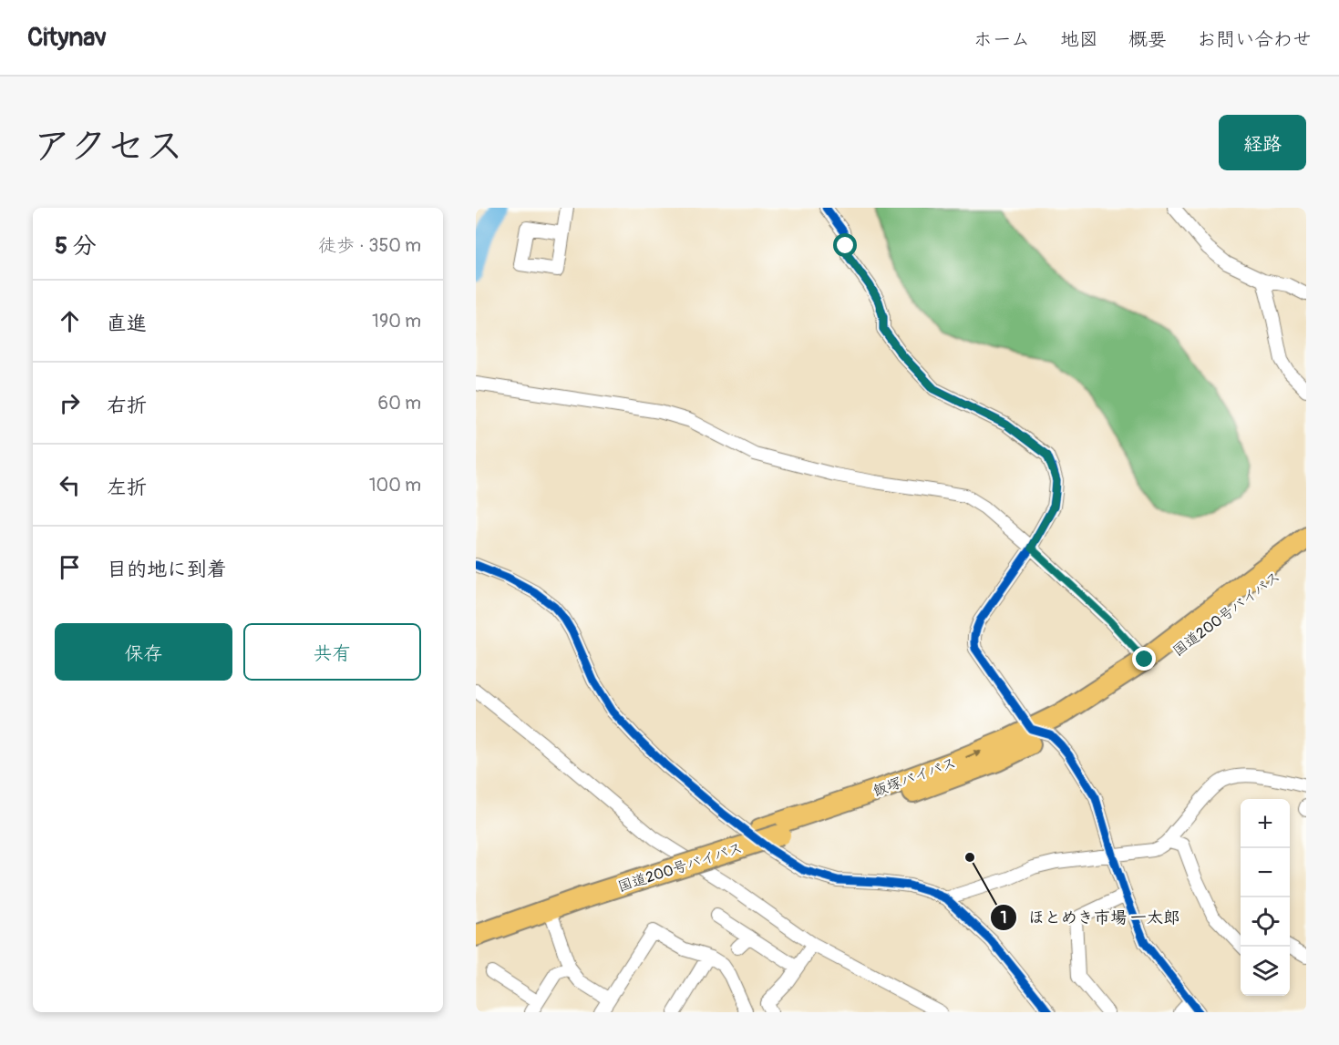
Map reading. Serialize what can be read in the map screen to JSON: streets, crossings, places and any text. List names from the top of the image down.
{
  "streets": {
    "highway": ["国道200号バイパス", "飯塚バイパス"]
  },
  "crossings": [
    ["国道200号バイパス", "飯塚バイパス"]
  ],
  "one_way": ["飯塚バイパス"],
  "places": ["ほとめき市場 一太郎"],
  "page": {
    "header": "Citynav",
    "nav": [
      "ホーム",
      "地図",
      "概要",
      "お問い合わせ"
    ],
    "title": "アクセス",
    "buttons": [
      "経路",
      ["保存", "共有"]
    ],
    "heading": ["5 分", "徒歩 · 350 m"],
    "list": [
      ["直進", "190 m"],
      ["右折", "60 m"],
      ["左折", "100 m"],
      "目的地に到着"
    ],
    "map_buttons": ["+", "−"]
  }
}
